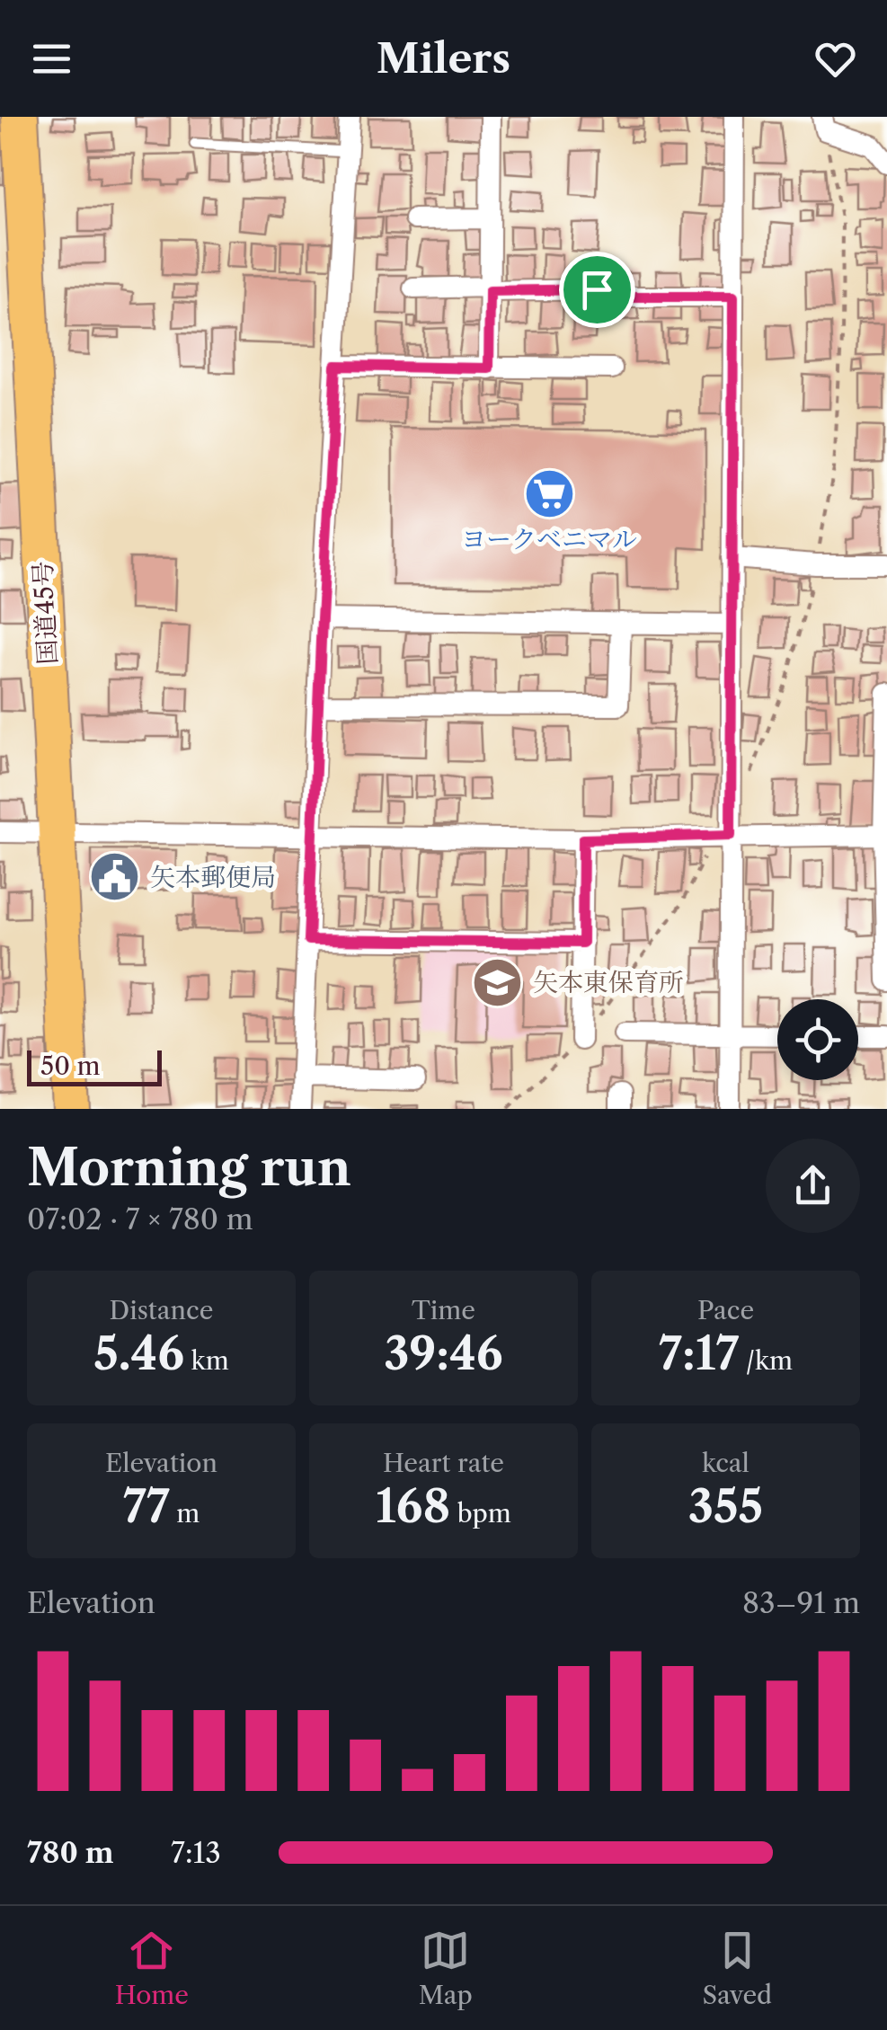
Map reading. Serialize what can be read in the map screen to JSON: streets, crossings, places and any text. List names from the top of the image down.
{
  "streets": {
    "highway": ["国道45号"]
  },
  "places": {
    "supermarket": ["ヨークベニマル"],
    "public building": ["矢本郵便局"],
    "school or university": ["矢本東保育所"]
  },
  "scale_bar": "50 m",
  "page": {
    "header": "Milers",
    "scale": "50 m",
    "heading": ["Morning run", "07:02 · 7 × 780 m"],
    "stats": [
      ["Distance", "5.46 km"],
      ["Time", "39:46"],
      ["Pace", "7:17 /km"],
      ["Elevation", "77 m"],
      ["Heart rate", "168 bpm"],
      ["kcal", "355"]
    ],
    "chart": ["Elevation", "83–91 m"],
    "list": [
      {
        "name": "780 m",
        "note": "7:13"
      }
    ],
    "tabs": ["Home", "Map", "Saved"]
  }
}
